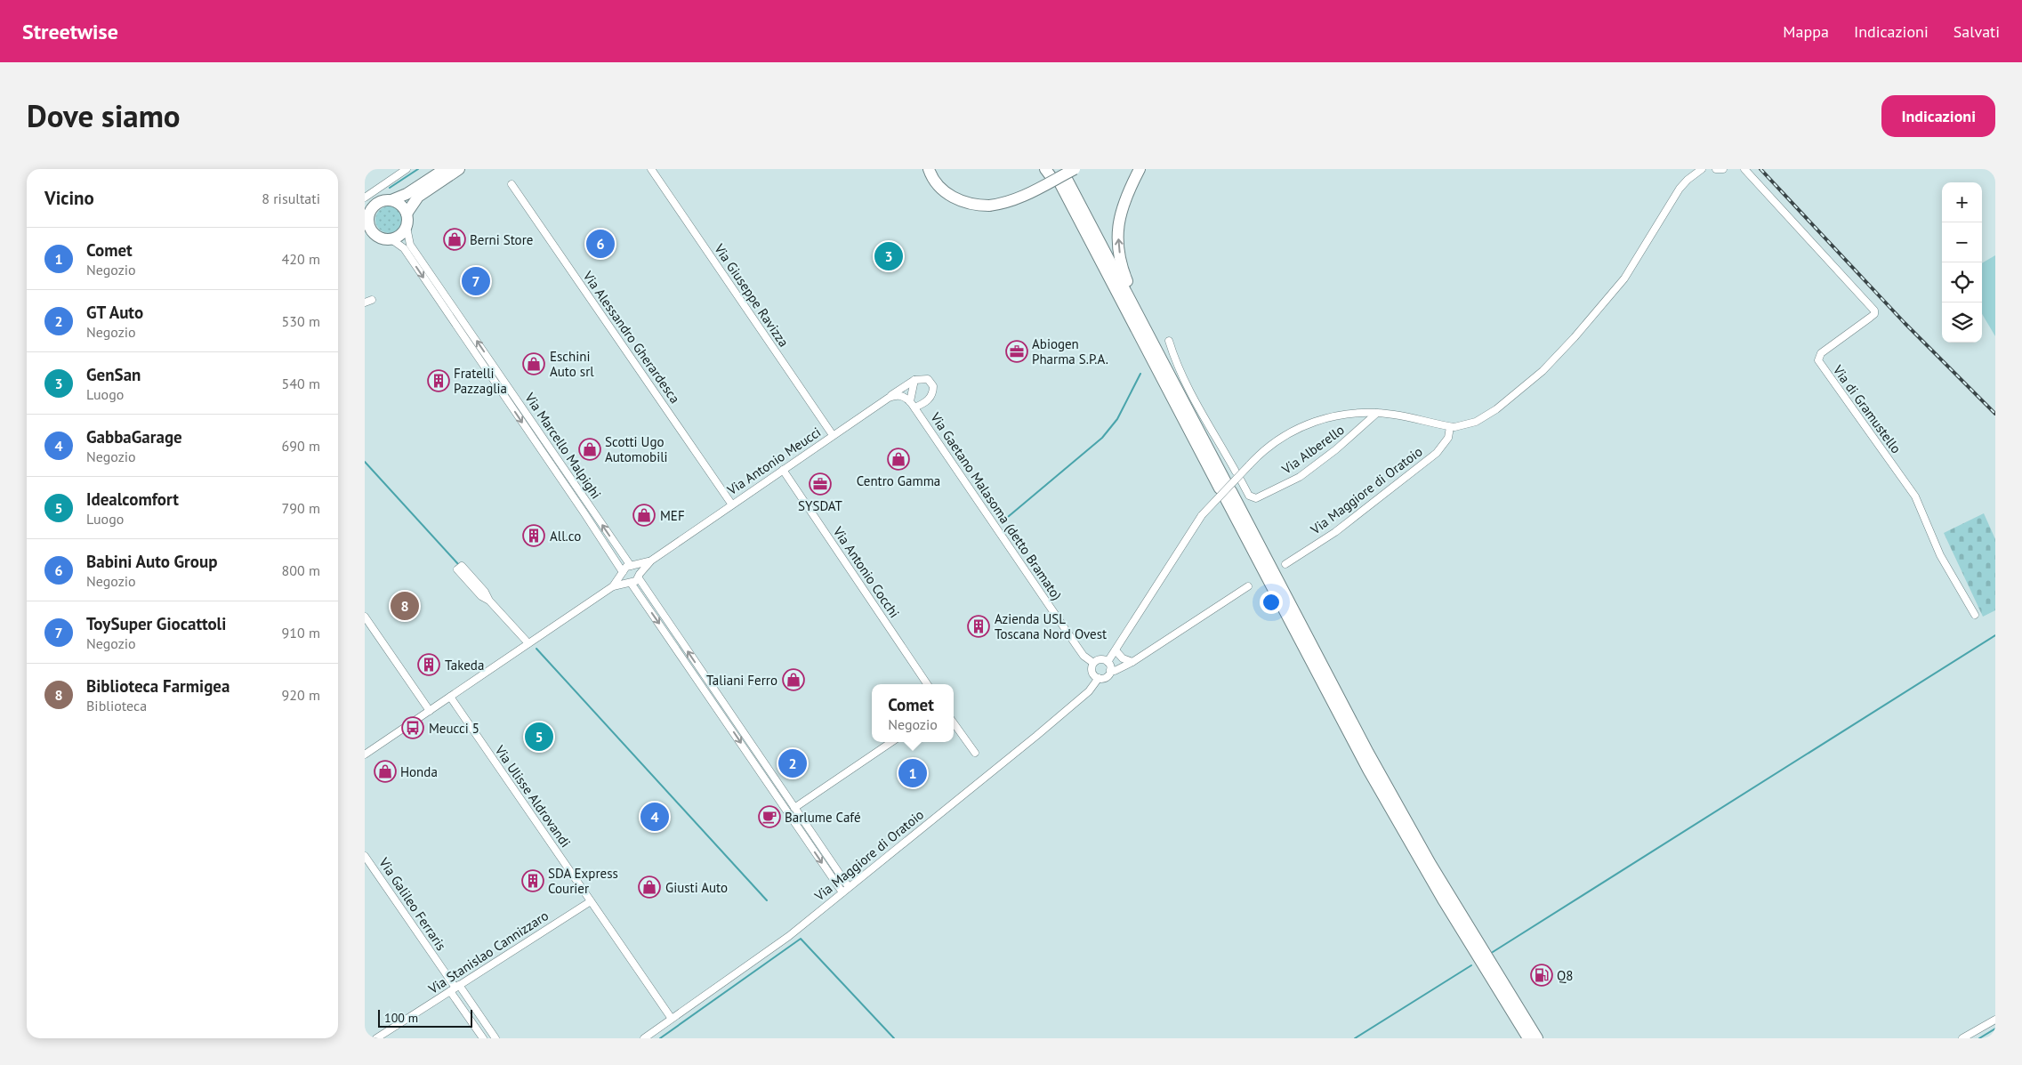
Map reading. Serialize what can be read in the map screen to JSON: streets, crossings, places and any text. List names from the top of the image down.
{
  "streets": {
    "street": [
      "Via Giuseppe Ravizza",
      "Via Alessandro Gherardesca",
      "Via di Gramustello",
      "Via Marcello Malpighi",
      "Via Alberello",
      "Via Antonio Meucci",
      "Via Maggiore di Oratoio",
      "Via Gaetano Malasoma (detto Bramato)",
      "Via Antonio Cocchi",
      "Via Ulisse Aldrovandi",
      "Via Galileo Ferraris",
      "Via Stanislao Cannizzaro"
    ]
  },
  "crossings": [
    ["Via Giuseppe Ravizza", "Via Antonio Meucci"],
    ["Via Alessandro Gherardesca", "Via Antonio Meucci"],
    ["Via Marcello Malpighi", "Via Antonio Meucci"],
    ["Via Antonio Meucci", "Via Antonio Cocchi"],
    ["Via Antonio Meucci", "Via Ulisse Aldrovandi"],
    ["Via Maggiore di Oratoio", "Via Gaetano Malasoma (detto Bramato)"],
    ["Via Maggiore di Oratoio", "Via Ulisse Aldrovandi"],
    ["Via Ulisse Aldrovandi", "Via Stanislao Cannizzaro"],
    ["Via Galileo Ferraris", "Via Stanislao Cannizzaro"]
  ],
  "places": {
    "shop": [
      "Berni Store",
      "Eschini Auto srl",
      "Scotti Ugo Automobili",
      "Centro Gamma",
      "MEF",
      "Taliani Ferro",
      "Honda",
      "Giusti Auto"
    ],
    "office": ["Abiogen Pharma S.P.A.", "SYSDAT"],
    "building": [
      "Fratelli Pazzaglia",
      "All.co",
      "Azienda USL Toscana Nord Ovest",
      "Takeda",
      "SDA Express Courier"
    ],
    "bus stop": ["Meucci 5"],
    "cafe": ["Barlume Café"],
    "fuel station": ["Q8"]
  },
  "scale_bar": "100 m",
  "page": {
    "header": "Streetwise",
    "nav": ["Mappa", "Indicazioni", "Salvati"],
    "title": "Dove siamo",
    "buttons": "Indicazioni",
    "heading": ["Vicino", "8 risultati"],
    "map_buttons": ["+", "−"],
    "list": [
      {
        "mark": "1",
        "name": "Comet",
        "note": "Negozio",
        "value": "420 m"
      },
      {
        "mark": "2",
        "name": "GT Auto",
        "note": "Negozio",
        "value": "530 m"
      },
      {
        "mark": "3",
        "name": "GenSan",
        "note": "Luogo",
        "value": "540 m"
      },
      {
        "mark": "4",
        "name": "GabbaGarage",
        "note": "Negozio",
        "value": "690 m"
      },
      {
        "mark": "5",
        "name": "Idealcomfort",
        "note": "Luogo",
        "value": "790 m"
      },
      {
        "mark": "6",
        "name": "Babini Auto Group",
        "note": "Negozio",
        "value": "800 m"
      },
      {
        "mark": "7",
        "name": "ToySuper Giocattoli",
        "note": "Negozio",
        "value": "910 m"
      },
      {
        "mark": "8",
        "name": "Biblioteca Farmigea",
        "note": "Biblioteca",
        "value": "920 m"
      }
    ],
    "pins": [
      "6",
      "3",
      "7",
      "8",
      "5",
      "2",
      "1",
      "4"
    ],
    "popup": ["Comet", "Negozio"],
    "scale": "100 m"
  }
}
